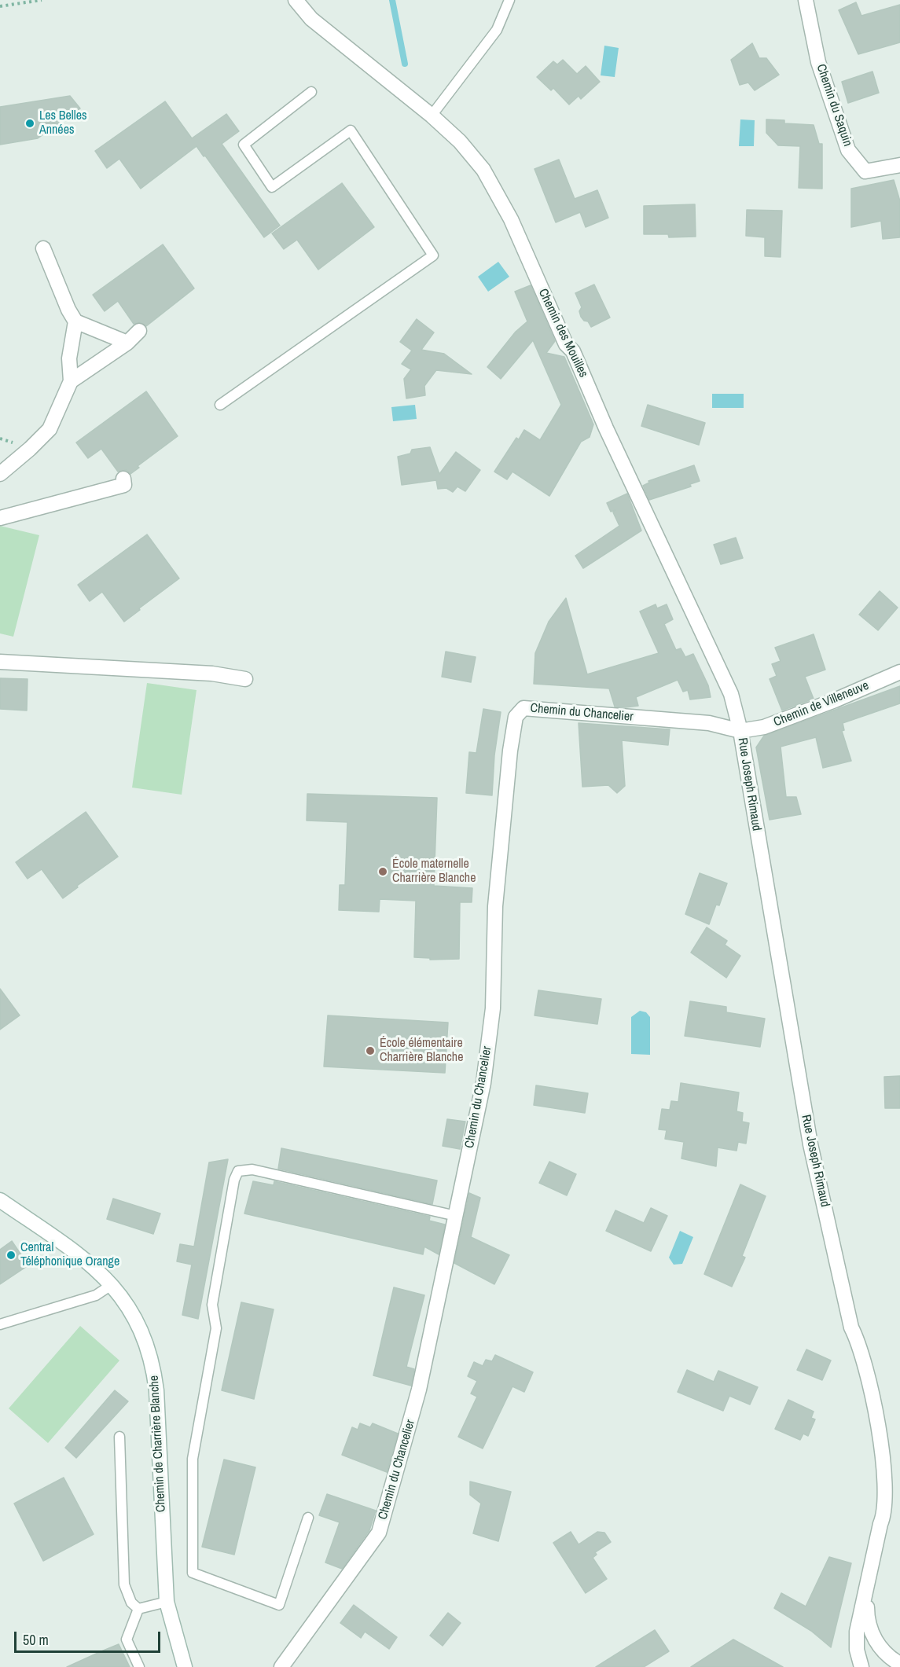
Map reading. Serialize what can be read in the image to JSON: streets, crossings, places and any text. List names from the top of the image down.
{
  "streets": {
    "street": [
      "Chemin du Saquin",
      "Chemin des Mouilles",
      "Chemin de Villeneuve",
      "Chemin du Chancelier",
      "Rue Joseph Rimaud",
      "Chemin de Charrière Blanche"
    ]
  },
  "crossings": [
    ["Chemin des Mouilles", "Chemin de Villeneuve"],
    ["Chemin des Mouilles", "Chemin du Chancelier"],
    ["Chemin des Mouilles", "Rue Joseph Rimaud"],
    ["Chemin de Villeneuve", "Chemin du Chancelier"],
    ["Chemin de Villeneuve", "Rue Joseph Rimaud"],
    ["Chemin du Chancelier", "Rue Joseph Rimaud"]
  ],
  "places": [
    "Les Belles Années",
    "École maternelle Charrière Blanche",
    "École élémentaire Charrière Blanche",
    "Central Téléphonique Orange"
  ],
  "scale_bar": "50 m"
}
